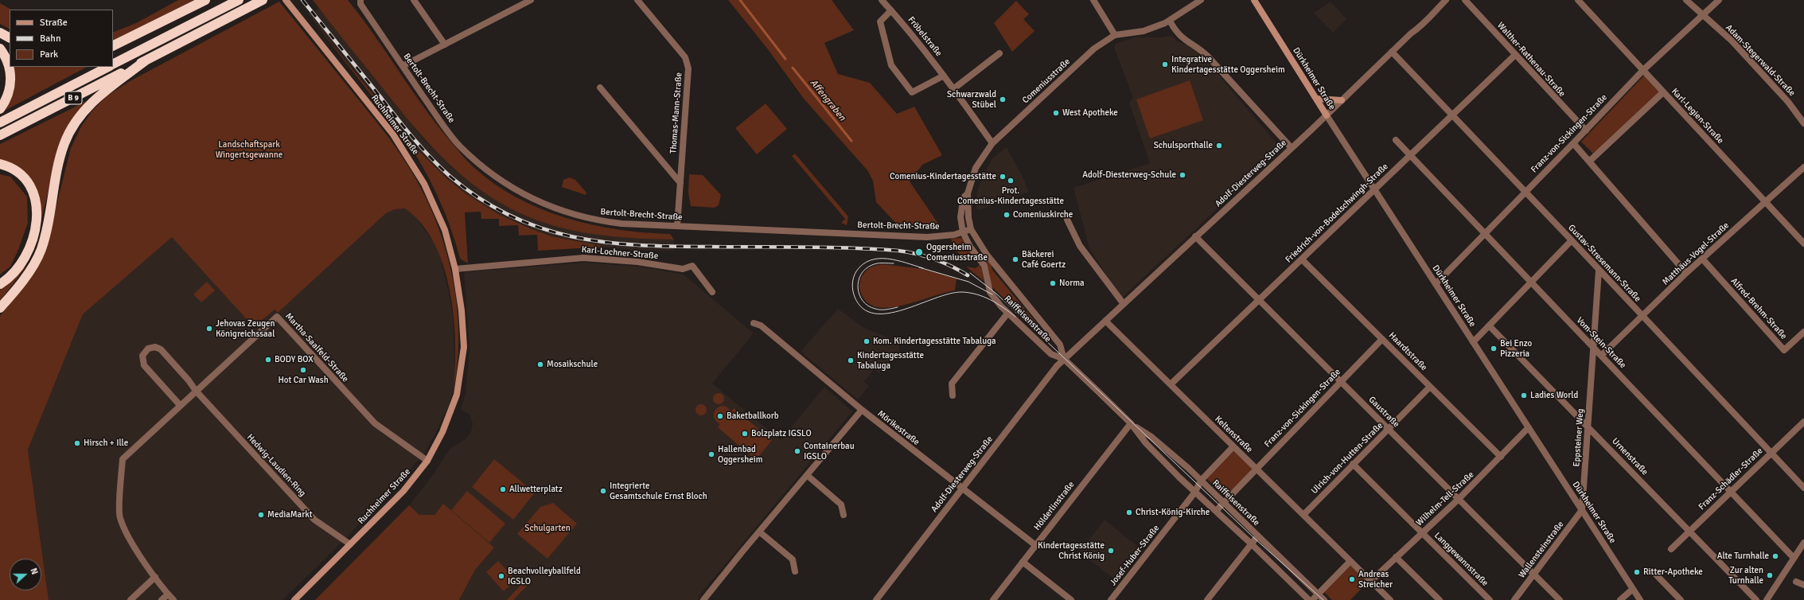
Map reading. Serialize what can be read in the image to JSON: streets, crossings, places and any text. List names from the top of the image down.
{
  "streets": {
    "highway": ["B 9"],
    "street": [
      "Fröbelstraße",
      "Walther-Rathenau-Straße",
      "Adam-Stegerwald-Straße",
      "Dürkheimer Straße",
      "Comeniusstraße",
      "Bertolt-Brecht-Straße",
      "Thomas-Mann-Straße",
      "Karl-Legien-Straße",
      "Ruchheimer Straße",
      "Franz-von-Sickingen-Straße",
      "Adolf-Diesterweg-Straße",
      "Friedrich-von-Bodelschwingh-Straße",
      "Karl-Lochner-Straße",
      "Matthäus-Vogel-Straße",
      "Gustav-Stresemann-Straße",
      "Alfred-Brehm-Straße",
      "Raiffeisenstraße",
      "Vom-Stein-Straße",
      "Martha-Saalfeld-Straße",
      "Haardtstraße",
      "Gaustraße",
      "Mörikestraße",
      "Keltenstraße",
      "Eppsteiner Weg",
      "Urnenstraße",
      "Ulrich-von-Hutten-Straße",
      "Hedwig-Laudien-Ring",
      "Franz-Schädler-Straße",
      "Wilhelm-Tell-Straße",
      "Hölderlinstraße",
      "Wallensteinstraße",
      "Josef-Huber-Straße",
      "Langgewannstraße"
    ]
  },
  "crossings": [
    ["Fröbelstraße", "Comeniusstraße"],
    ["Walther-Rathenau-Straße", "Franz-von-Sickingen-Straße"],
    ["Walther-Rathenau-Straße", "Friedrich-von-Bodelschwingh-Straße"],
    ["Adam-Stegerwald-Straße", "Franz-von-Sickingen-Straße"],
    ["Dürkheimer Straße", "Franz-von-Sickingen-Straße"],
    ["Dürkheimer Straße", "Adolf-Diesterweg-Straße"],
    ["Dürkheimer Straße", "Friedrich-von-Bodelschwingh-Straße"],
    ["Dürkheimer Straße", "Eppsteiner Weg"],
    ["Dürkheimer Straße", "Wilhelm-Tell-Straße"],
    ["Dürkheimer Straße", "Wallensteinstraße"],
    ["Comeniusstraße", "Bertolt-Brecht-Straße"],
    ["Comeniusstraße", "Adolf-Diesterweg-Straße"],
    ["Comeniusstraße", "Raiffeisenstraße"],
    ["Bertolt-Brecht-Straße", "Thomas-Mann-Straße"],
    ["Bertolt-Brecht-Straße", "Raiffeisenstraße"],
    ["Karl-Legien-Straße", "Franz-von-Sickingen-Straße"],
    ["Karl-Legien-Straße", "Matthäus-Vogel-Straße"],
    ["Ruchheimer Straße", "Karl-Lochner-Straße"],
    ["Ruchheimer Straße", "Martha-Saalfeld-Straße"],
    ["Ruchheimer Straße", "Hedwig-Laudien-Ring"],
    ["Franz-von-Sickingen-Straße", "Gustav-Stresemann-Straße"],
    ["Franz-von-Sickingen-Straße", "Raiffeisenstraße"],
    ["Franz-von-Sickingen-Straße", "Vom-Stein-Straße"],
    ["Franz-von-Sickingen-Straße", "Haardtstraße"],
    ["Franz-von-Sickingen-Straße", "Gaustraße"],
    ["Franz-von-Sickingen-Straße", "Keltenstraße"],
    ["Adolf-Diesterweg-Straße", "Gustav-Stresemann-Straße"],
    ["Adolf-Diesterweg-Straße", "Raiffeisenstraße"],
    ["Adolf-Diesterweg-Straße", "Gaustraße"],
    ["Adolf-Diesterweg-Straße", "Mörikestraße"],
    ["Adolf-Diesterweg-Straße", "Keltenstraße"],
    ["Friedrich-von-Bodelschwingh-Straße", "Gustav-Stresemann-Straße"],
    ["Friedrich-von-Bodelschwingh-Straße", "Vom-Stein-Straße"],
    ["Friedrich-von-Bodelschwingh-Straße", "Haardtstraße"],
    ["Friedrich-von-Bodelschwingh-Straße", "Gaustraße"],
    ["Friedrich-von-Bodelschwingh-Straße", "Keltenstraße"],
    ["Matthäus-Vogel-Straße", "Gustav-Stresemann-Straße"],
    ["Matthäus-Vogel-Straße", "Alfred-Brehm-Straße"],
    ["Matthäus-Vogel-Straße", "Vom-Stein-Straße"],
    ["Gustav-Stresemann-Straße", "Eppsteiner Weg"],
    ["Gustav-Stresemann-Straße", "Franz-Schädler-Straße"],
    ["Raiffeisenstraße", "Hölderlinstraße"],
    ["Raiffeisenstraße", "Josef-Huber-Straße"],
    ["Vom-Stein-Straße", "Eppsteiner Weg"],
    ["Vom-Stein-Straße", "Franz-Schädler-Straße"],
    ["Martha-Saalfeld-Straße", "Hedwig-Laudien-Ring"],
    ["Haardtstraße", "Ulrich-von-Hutten-Straße"],
    ["Haardtstraße", "Wilhelm-Tell-Straße"],
    ["Gaustraße", "Ulrich-von-Hutten-Straße"],
    ["Gaustraße", "Wilhelm-Tell-Straße"],
    ["Gaustraße", "Wallensteinstraße"],
    ["Mörikestraße", "Hölderlinstraße"],
    ["Keltenstraße", "Ulrich-von-Hutten-Straße"],
    ["Keltenstraße", "Wilhelm-Tell-Straße"],
    ["Keltenstraße", "Josef-Huber-Straße"],
    ["Eppsteiner Weg", "Urnenstraße"],
    ["Eppsteiner Weg", "Wallensteinstraße"],
    ["Urnenstraße", "Franz-Schädler-Straße"],
    ["Ulrich-von-Hutten-Straße", "Langgewannstraße"],
    ["Wilhelm-Tell-Straße", "Langgewannstraße"]
  ],
  "water": ["Affengraben"],
  "parks": ["Landschaftspark Wingertsgewanne", "Schulgarten"],
  "places": [
    "Integrative Kindertagesstätte Oggersheim",
    "Schwarzwald Stübel",
    "West Apotheke",
    "Schulsporthalle",
    "Adolf-Diesterweg-Schule",
    "Comenius-Kindertagesstätte",
    "Prot. Comenius-Kindertagesstätte",
    "Comeniuskirche",
    "Oggersheim Comeniusstraße",
    "Bäckerei Café Goertz",
    "Norma",
    "Jehovas Zeugen Königreichssaal",
    "Kom. Kindertagesstätte Tabaluga",
    "Bei Enzo Pizzeria",
    "BODY BOX",
    "Kindertagesstätte Tabaluga",
    "Mosaikschule",
    "Hot Car Wash",
    "Ladies World",
    "Baketballkorb",
    "Bolzplatz IGSLO",
    "Hirsch + Ille",
    "Containerbau IGSLO",
    "Hallenbad Oggersheim",
    "Allwetterplatz",
    "Integrierte Gesamtschule Ernst Bloch",
    "Christ-König-Kirche",
    "MediaMarkt",
    "Kindertagesstätte Christ König",
    "Alte Turnhalle",
    "Ritter-Apotheke",
    "Zur alten Turnhalle",
    "Beachvolleyballfeld IGSLO",
    "Andreas Streicher"
  ],
  "legend": ["Straße", "Bahn", "Park"],
  "north": "right"
}
